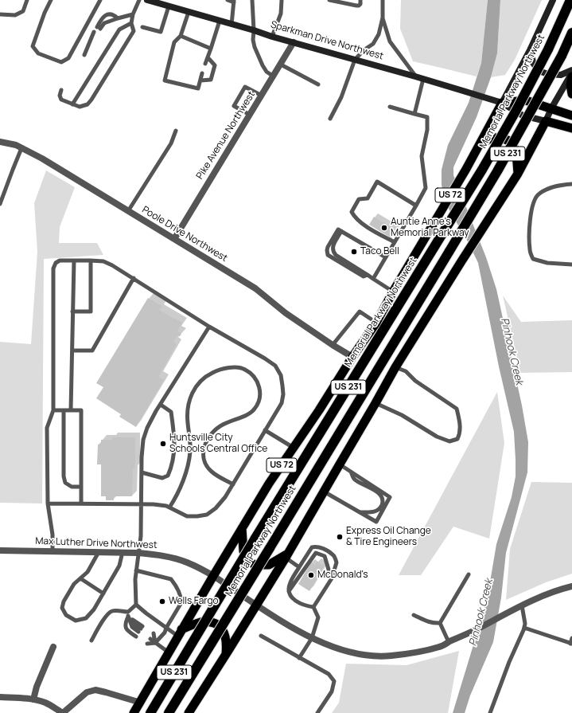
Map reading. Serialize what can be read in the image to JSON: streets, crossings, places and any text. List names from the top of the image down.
{
  "streets": {
    "highway": [
      "Sparkman Drive Northwest",
      "Memorial Parkway Northwest",
      "US 231",
      "US 72"
    ],
    "street": ["Pike Avenue Northwest", "Poole Drive Northwest", "Max Luther Drive Northwest"]
  },
  "crossings": [
    ["Sparkman Drive Northwest", "Memorial Parkway Northwest"],
    ["Sparkman Drive Northwest", "Pike Avenue Northwest"],
    ["Sparkman Drive Northwest", "US 72"],
    ["Memorial Parkway Northwest", "US 72"],
    ["Pike Avenue Northwest", "Poole Drive Northwest"],
    ["US 72", "Poole Drive Northwest"],
    ["US 72", "Max Luther Drive Northwest"]
  ],
  "water": ["Pinhook Creek"],
  "places": [
    "Auntie Anne's Memorial Parkway",
    "Taco Bell",
    "Huntsville City Schools Central Office",
    "Express Oil Change & Tire Engineers",
    "McDonald's",
    "Wells Fargo"
  ]
}
